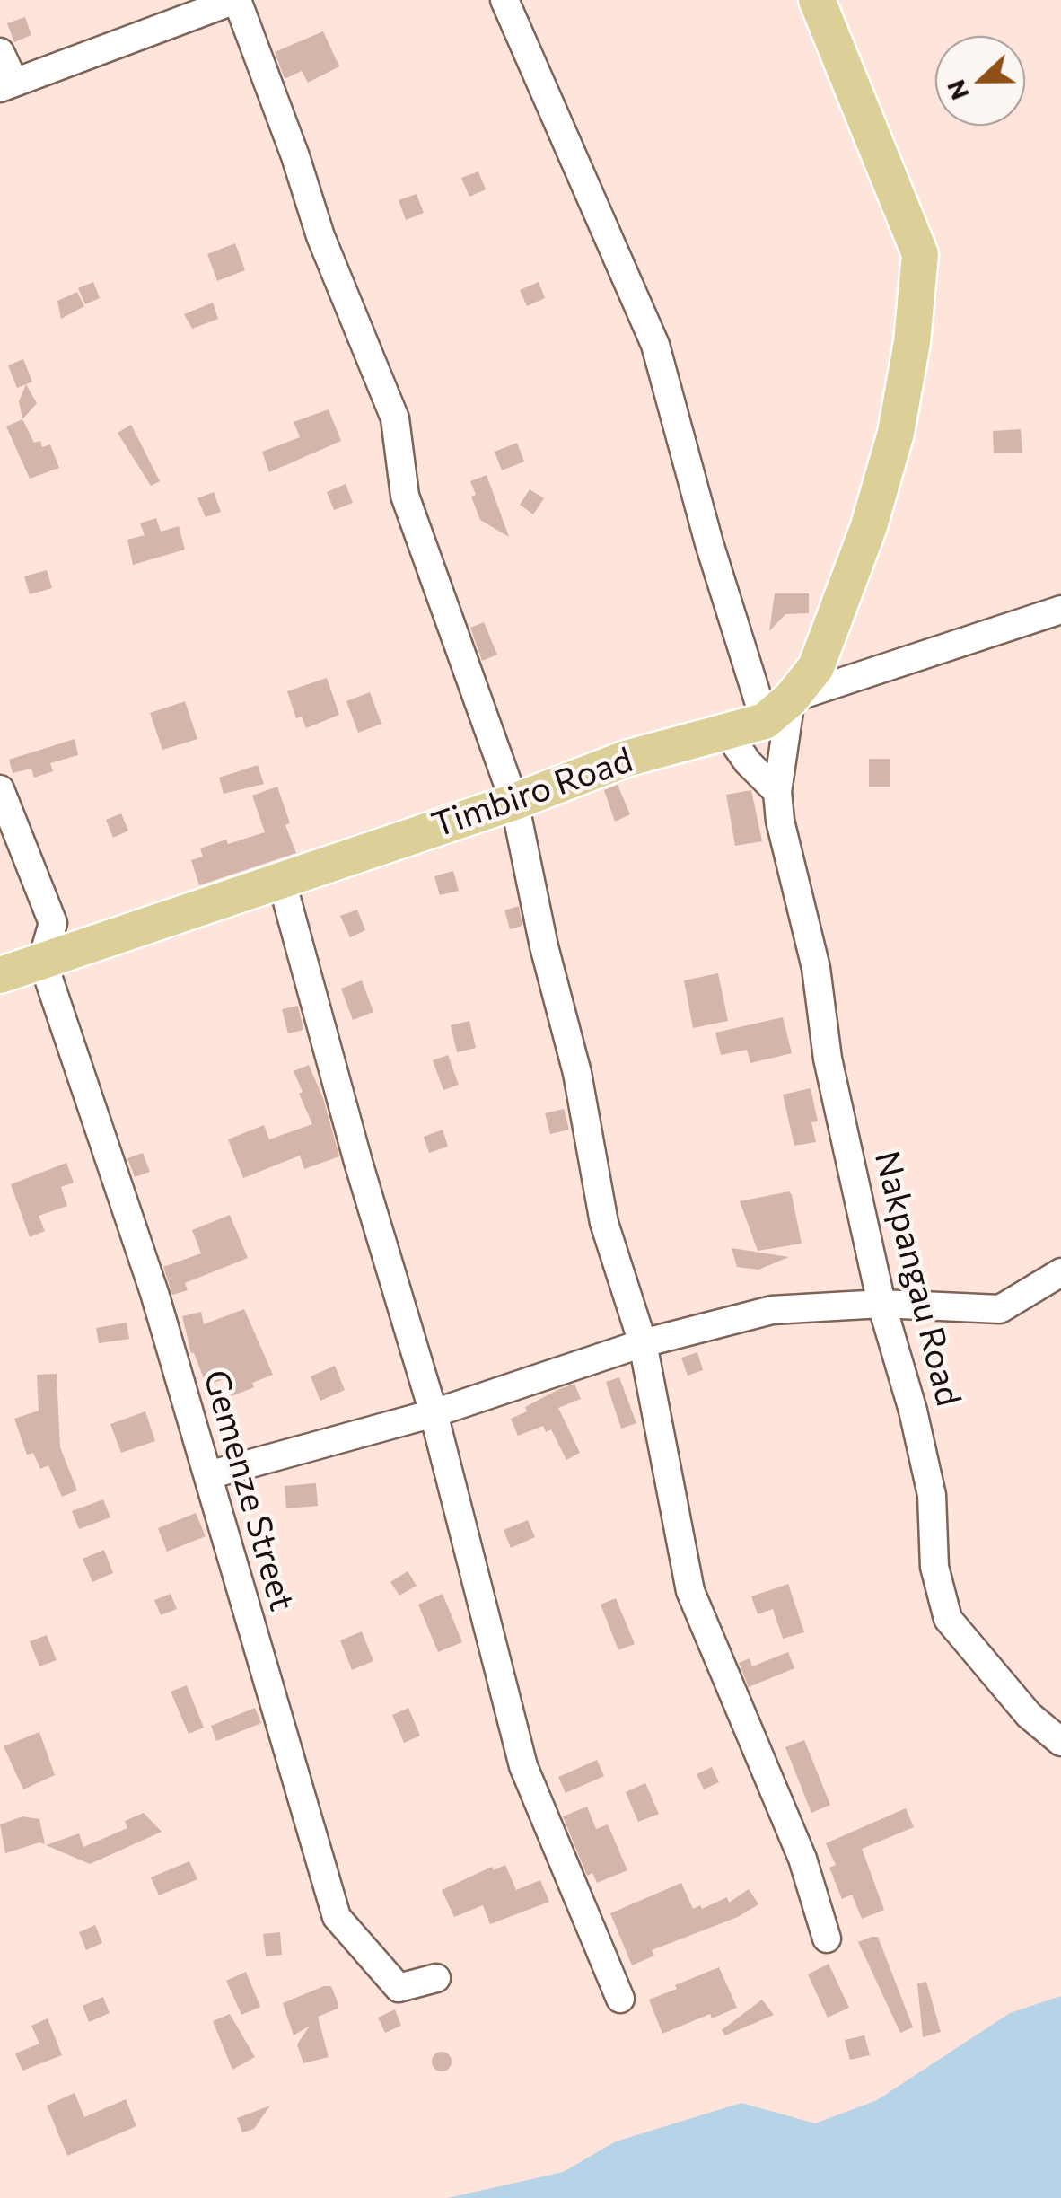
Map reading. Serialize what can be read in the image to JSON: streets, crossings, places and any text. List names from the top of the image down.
{
  "streets": {
    "main road": ["Timbiro Road"],
    "street": ["Nakpangau Road", "Gemenze Street"]
  },
  "crossings": [
    ["Timbiro Road", "Nakpangau Road"],
    ["Timbiro Road", "Gemenze Street"]
  ],
  "north": "left"
}
